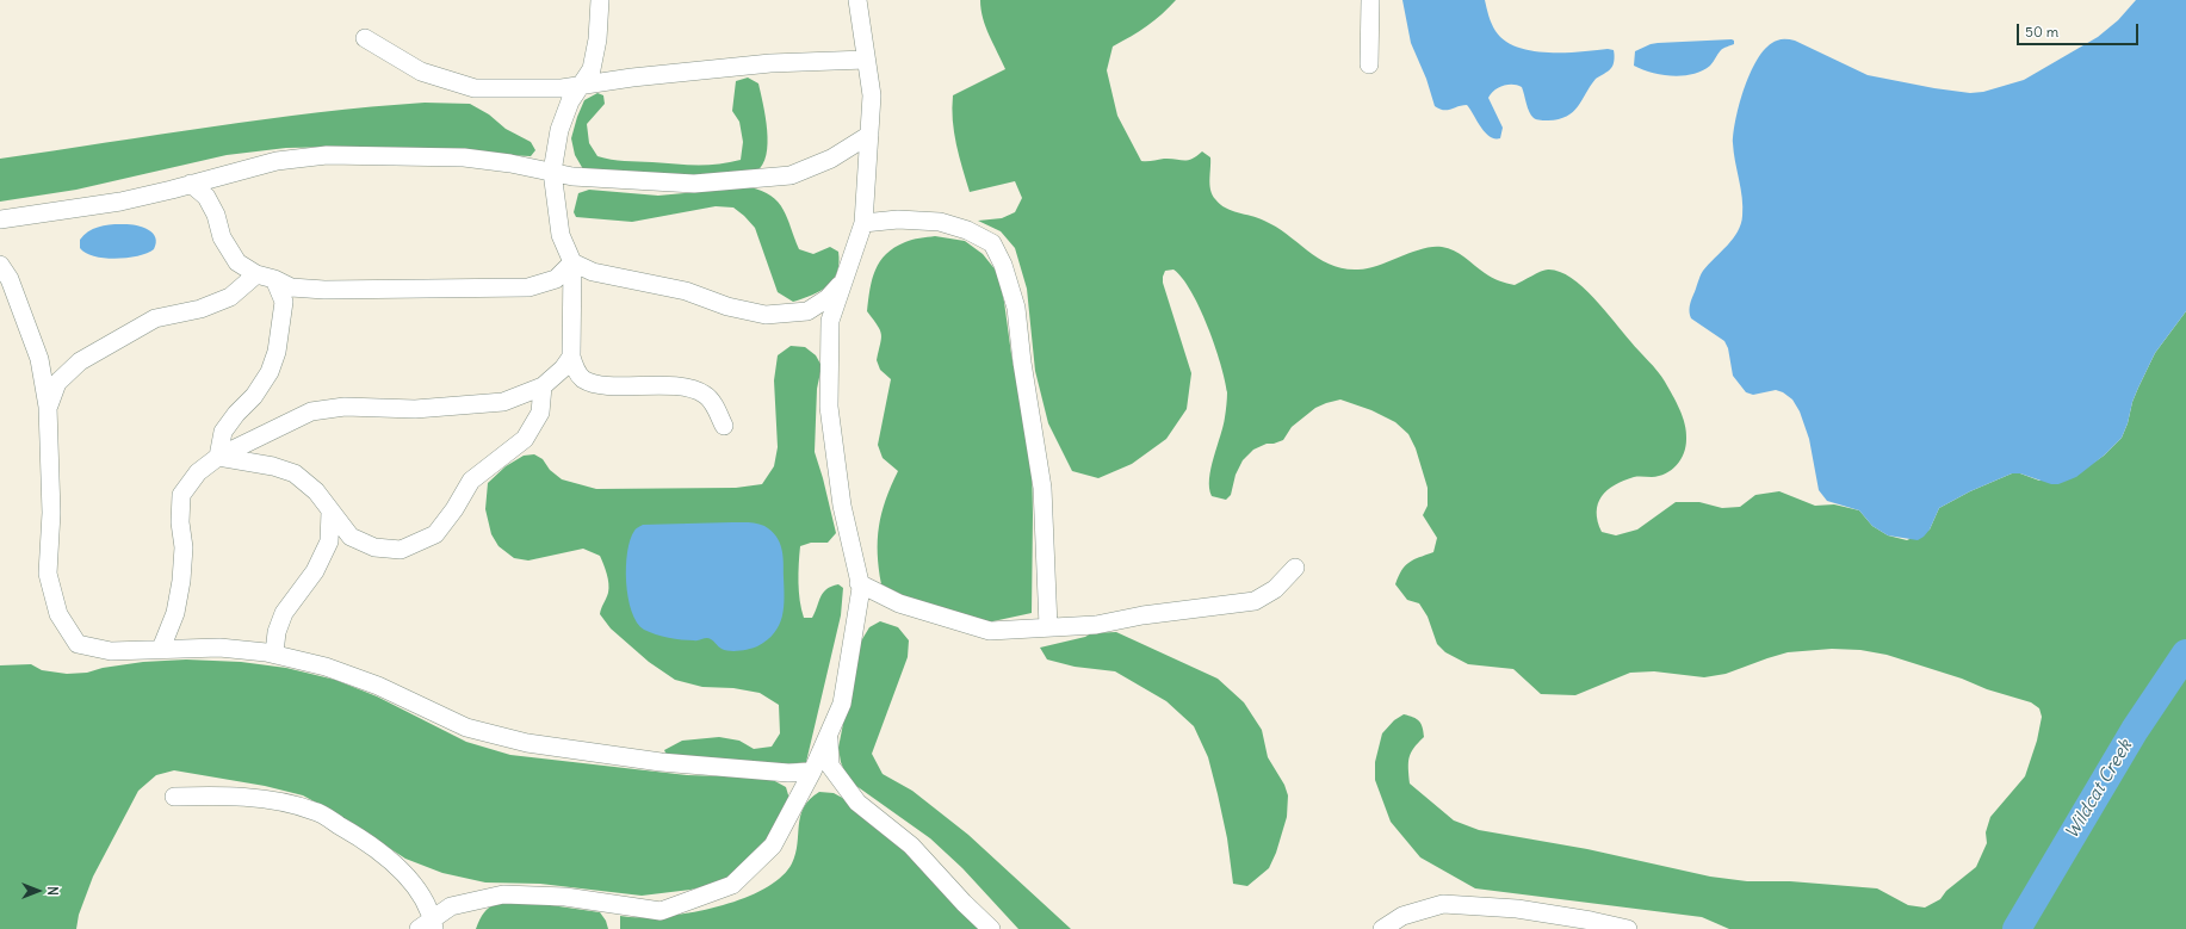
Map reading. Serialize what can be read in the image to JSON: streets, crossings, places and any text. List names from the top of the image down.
{
  "water": ["Wildcat Creek"],
  "scale_bar": "50 m",
  "north": "right"
}
